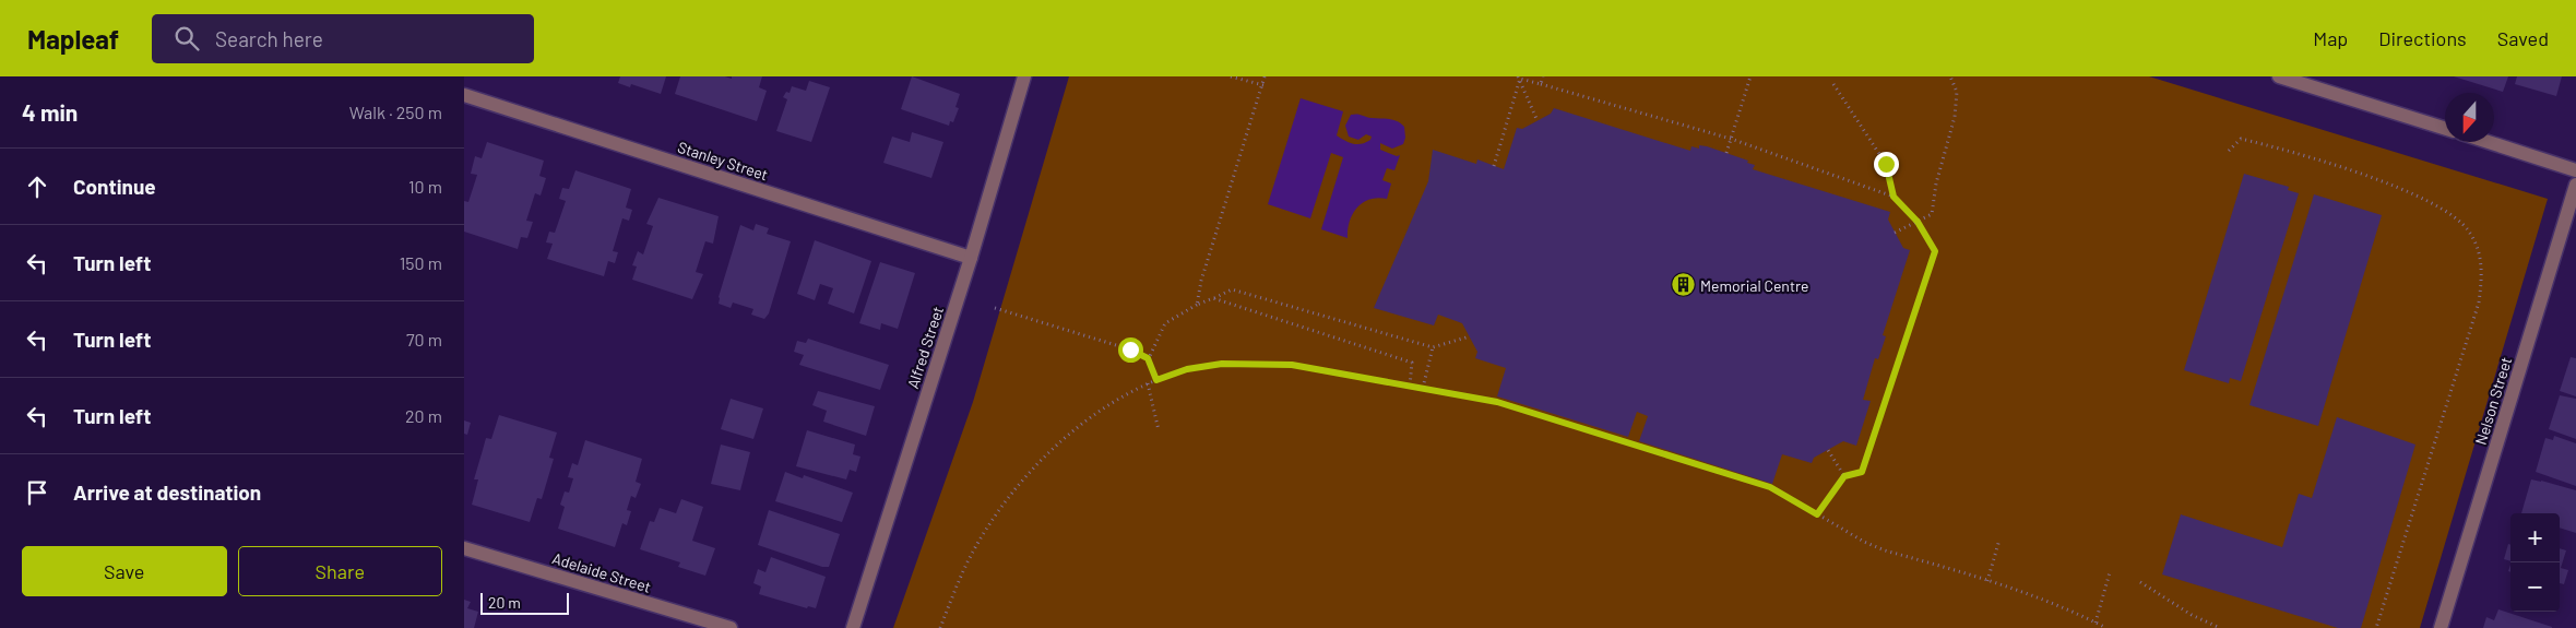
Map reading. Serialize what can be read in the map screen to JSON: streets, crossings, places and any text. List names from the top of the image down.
{
  "streets": {
    "street": [
      "Stanley Street",
      "Alfred Street",
      "Nelson Street",
      "Adelaide Street"
    ]
  },
  "crossings": [
    ["Stanley Street", "Alfred Street"]
  ],
  "places": {
    "building": ["Memorial Centre"]
  },
  "scale_bar": "20 m",
  "north": "bottom",
  "page": {
    "header": "Mapleaf",
    "search": "Search here",
    "nav": ["Map", "Directions", "Saved"],
    "heading": ["4 min", "Walk · 250 m"],
    "list": [
      ["Continue", "10 m"],
      ["Turn left", "150 m"],
      ["Turn left", "70 m"],
      ["Turn left", "20 m"],
      "Arrive at destination"
    ],
    "map_buttons": ["+", "−"],
    "buttons": ["Save", "Share"],
    "scale": "20 m"
  }
}
